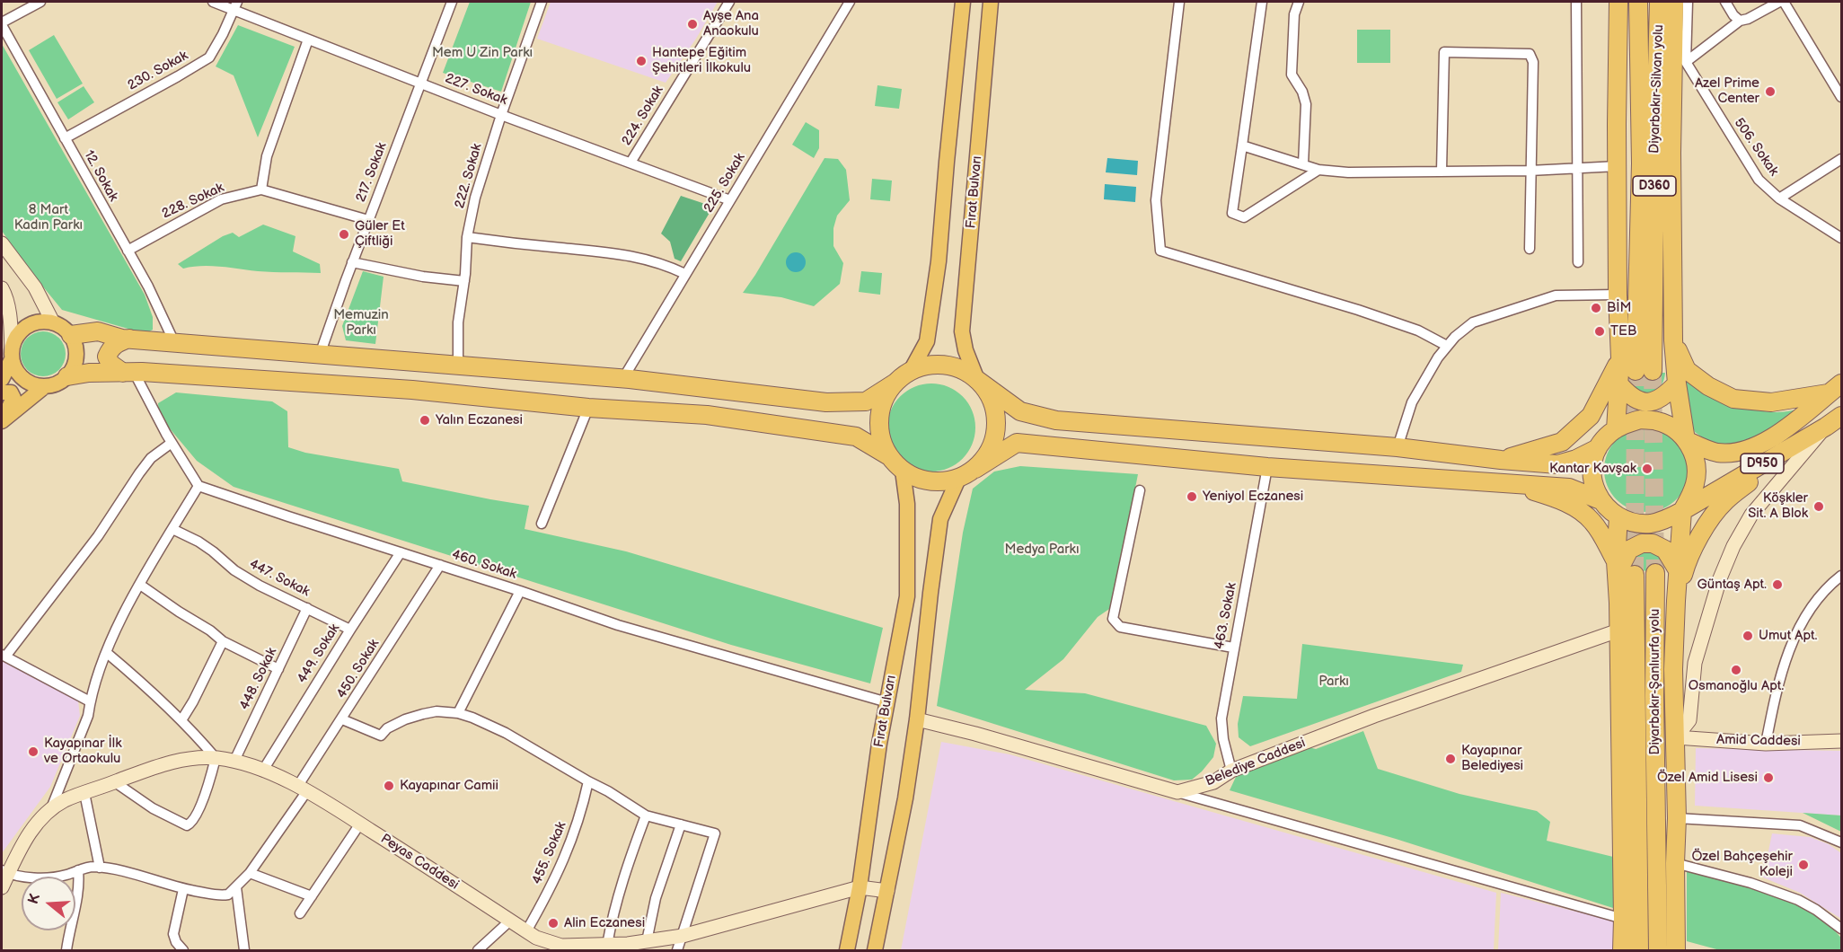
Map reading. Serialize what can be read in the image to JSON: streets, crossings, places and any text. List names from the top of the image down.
{
  "streets": {
    "highway": [
      "Diyarbakır-Silvan yolu",
      "D360",
      "D950",
      "Diyarbakır-Şanlıurfa yolu"
    ],
    "main road": ["Fırat Bulvarı"],
    "street": [
      "230. Sokak",
      "227. Sokak",
      "224. Sokak",
      "506. Sokak",
      "217. Sokak",
      "12. Sokak",
      "222. Sokak",
      "225. Sokak",
      "228. Sokak",
      "460. Sokak",
      "447. Sokak",
      "463. Sokak",
      "449. Sokak",
      "450. Sokak",
      "448. Sokak",
      "Amid Caddesi",
      "Belediye Caddesi",
      "455. Sokak",
      "Peyas Caddesi"
    ]
  },
  "crossings": [
    ["230. Sokak", "227. Sokak"],
    ["230. Sokak", "12. Sokak"],
    ["227. Sokak", "224. Sokak"],
    ["227. Sokak", "217. Sokak"],
    ["227. Sokak", "222. Sokak"],
    ["227. Sokak", "225. Sokak"],
    ["217. Sokak", "228. Sokak"],
    ["12. Sokak", "228. Sokak"],
    ["Fırat Bulvarı", "460. Sokak"],
    ["Fırat Bulvarı", "Peyas Caddesi"],
    ["460. Sokak", "449. Sokak"],
    ["460. Sokak", "450. Sokak"],
    ["447. Sokak", "449. Sokak"],
    ["447. Sokak", "448. Sokak"],
    ["463. Sokak", "Belediye Caddesi"],
    ["449. Sokak", "Peyas Caddesi"],
    ["450. Sokak", "Peyas Caddesi"],
    ["448. Sokak", "Peyas Caddesi"],
    ["455. Sokak", "Peyas Caddesi"]
  ],
  "parks": [
    "Mem U Zin Parkı",
    "8 Mart Kadın Parkı",
    "Memuzin Parkı",
    "Medya Parkı",
    "Parkı"
  ],
  "places": [
    "Ayşe Ana Anaokulu",
    "Hantepe Eğitim Şehitleri İlkokulu",
    "Azel Prime Center",
    "Güler Et Çiftliği",
    "BİM",
    "TEB",
    "Yalın Eczanesi",
    "Kantar Kavşak",
    "Yeniyol Eczanesi",
    "Köşkler Sit. A Blok",
    "Güntaş Apt.",
    "Umut Apt.",
    "Osmanoğlu Apt.",
    "Kayapınar İlk ve Ortaokulu",
    "Kayapınar Belediyesi",
    "Özel Amid Lisesi",
    "Kayapınar Camii",
    "Özel Bahçeşehir Koleji",
    "Alin Eczanesi"
  ],
  "north": "left"
}
